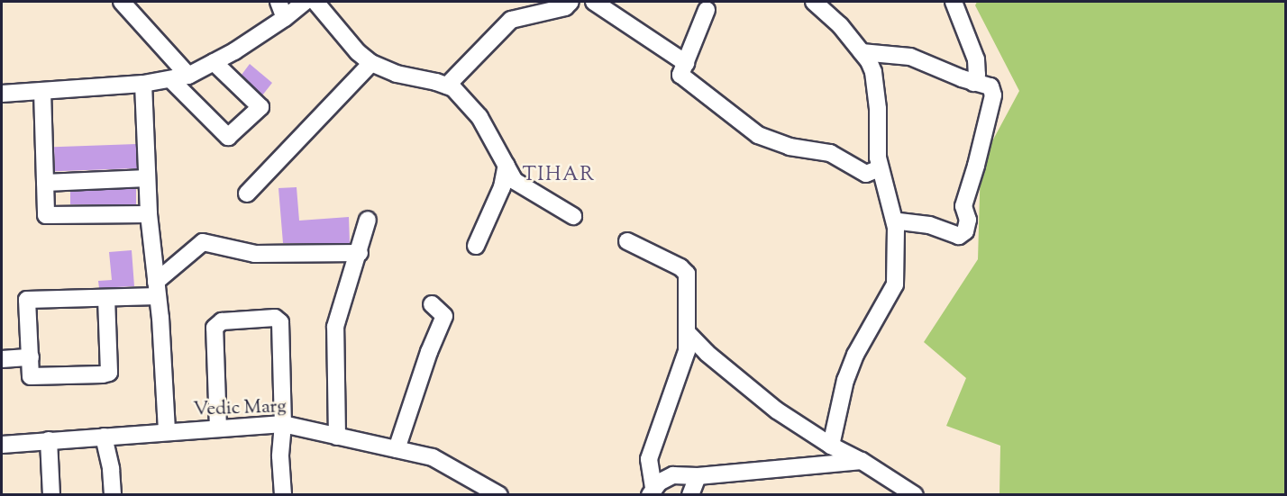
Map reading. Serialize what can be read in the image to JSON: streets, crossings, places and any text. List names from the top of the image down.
{
  "streets": {
    "street": ["Vedic Marg"]
  },
  "districts": ["TIHAR"]
}
